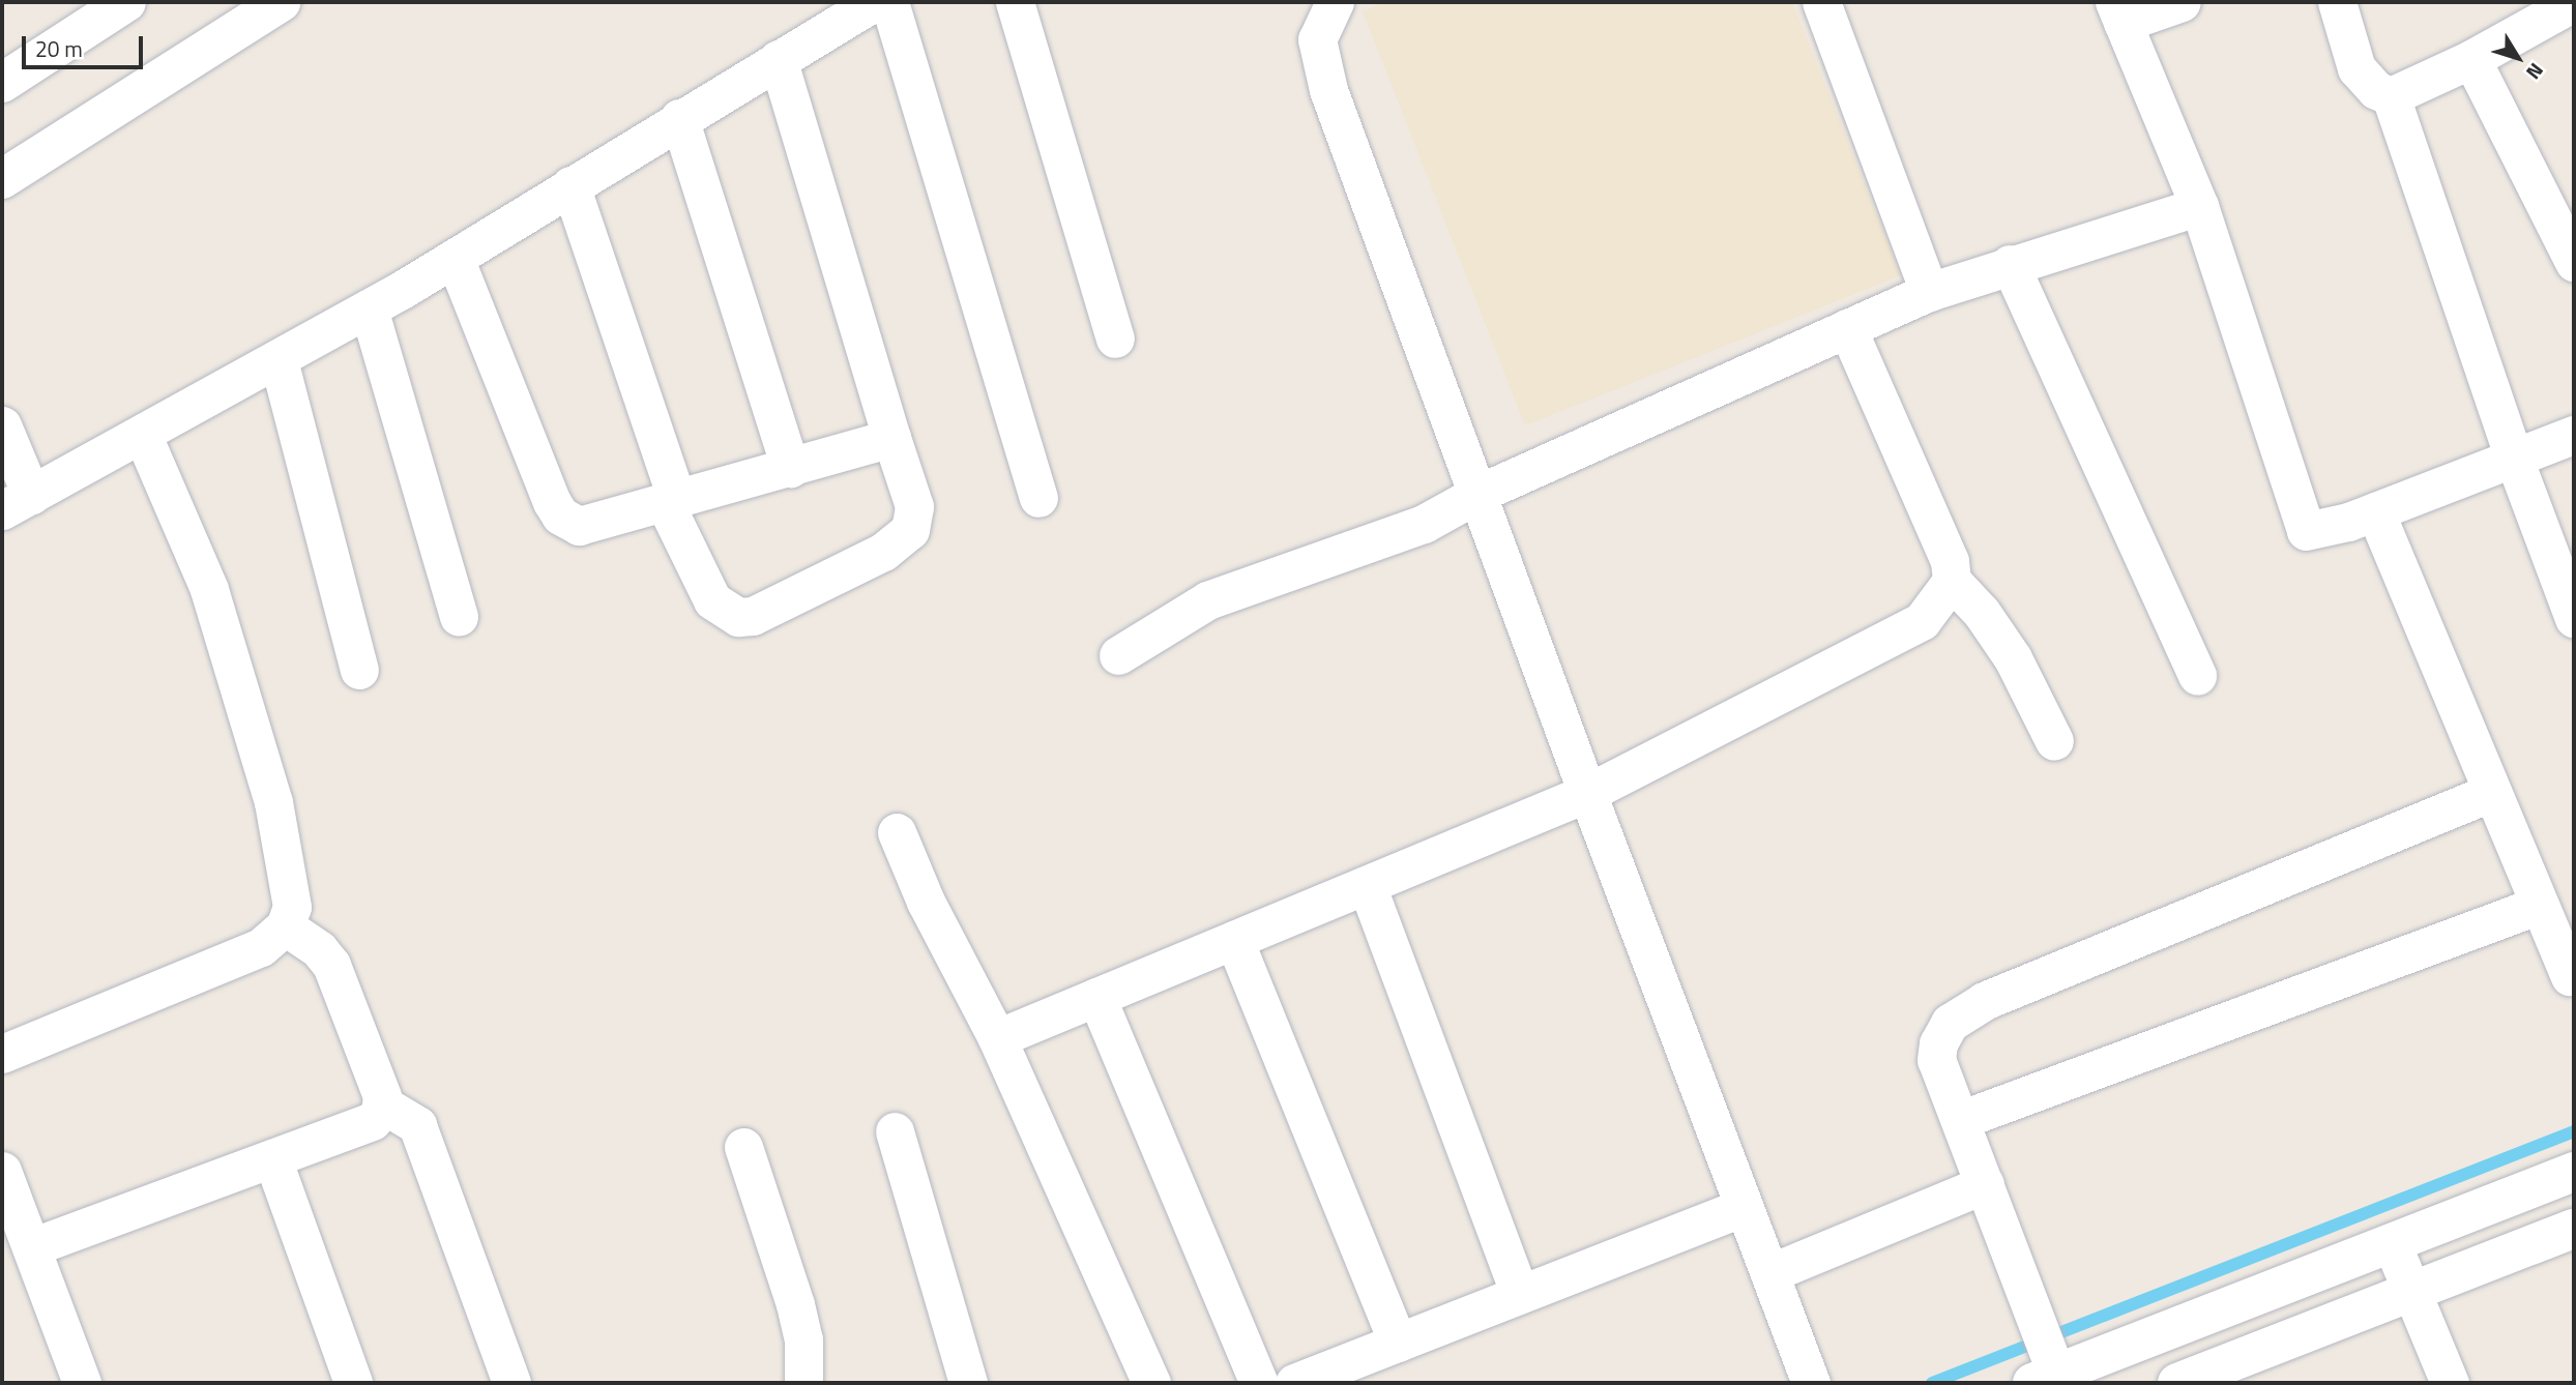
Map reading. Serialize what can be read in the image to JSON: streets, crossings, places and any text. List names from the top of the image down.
{
  "scale_bar": "20 m",
  "north": "bottom right"
}
